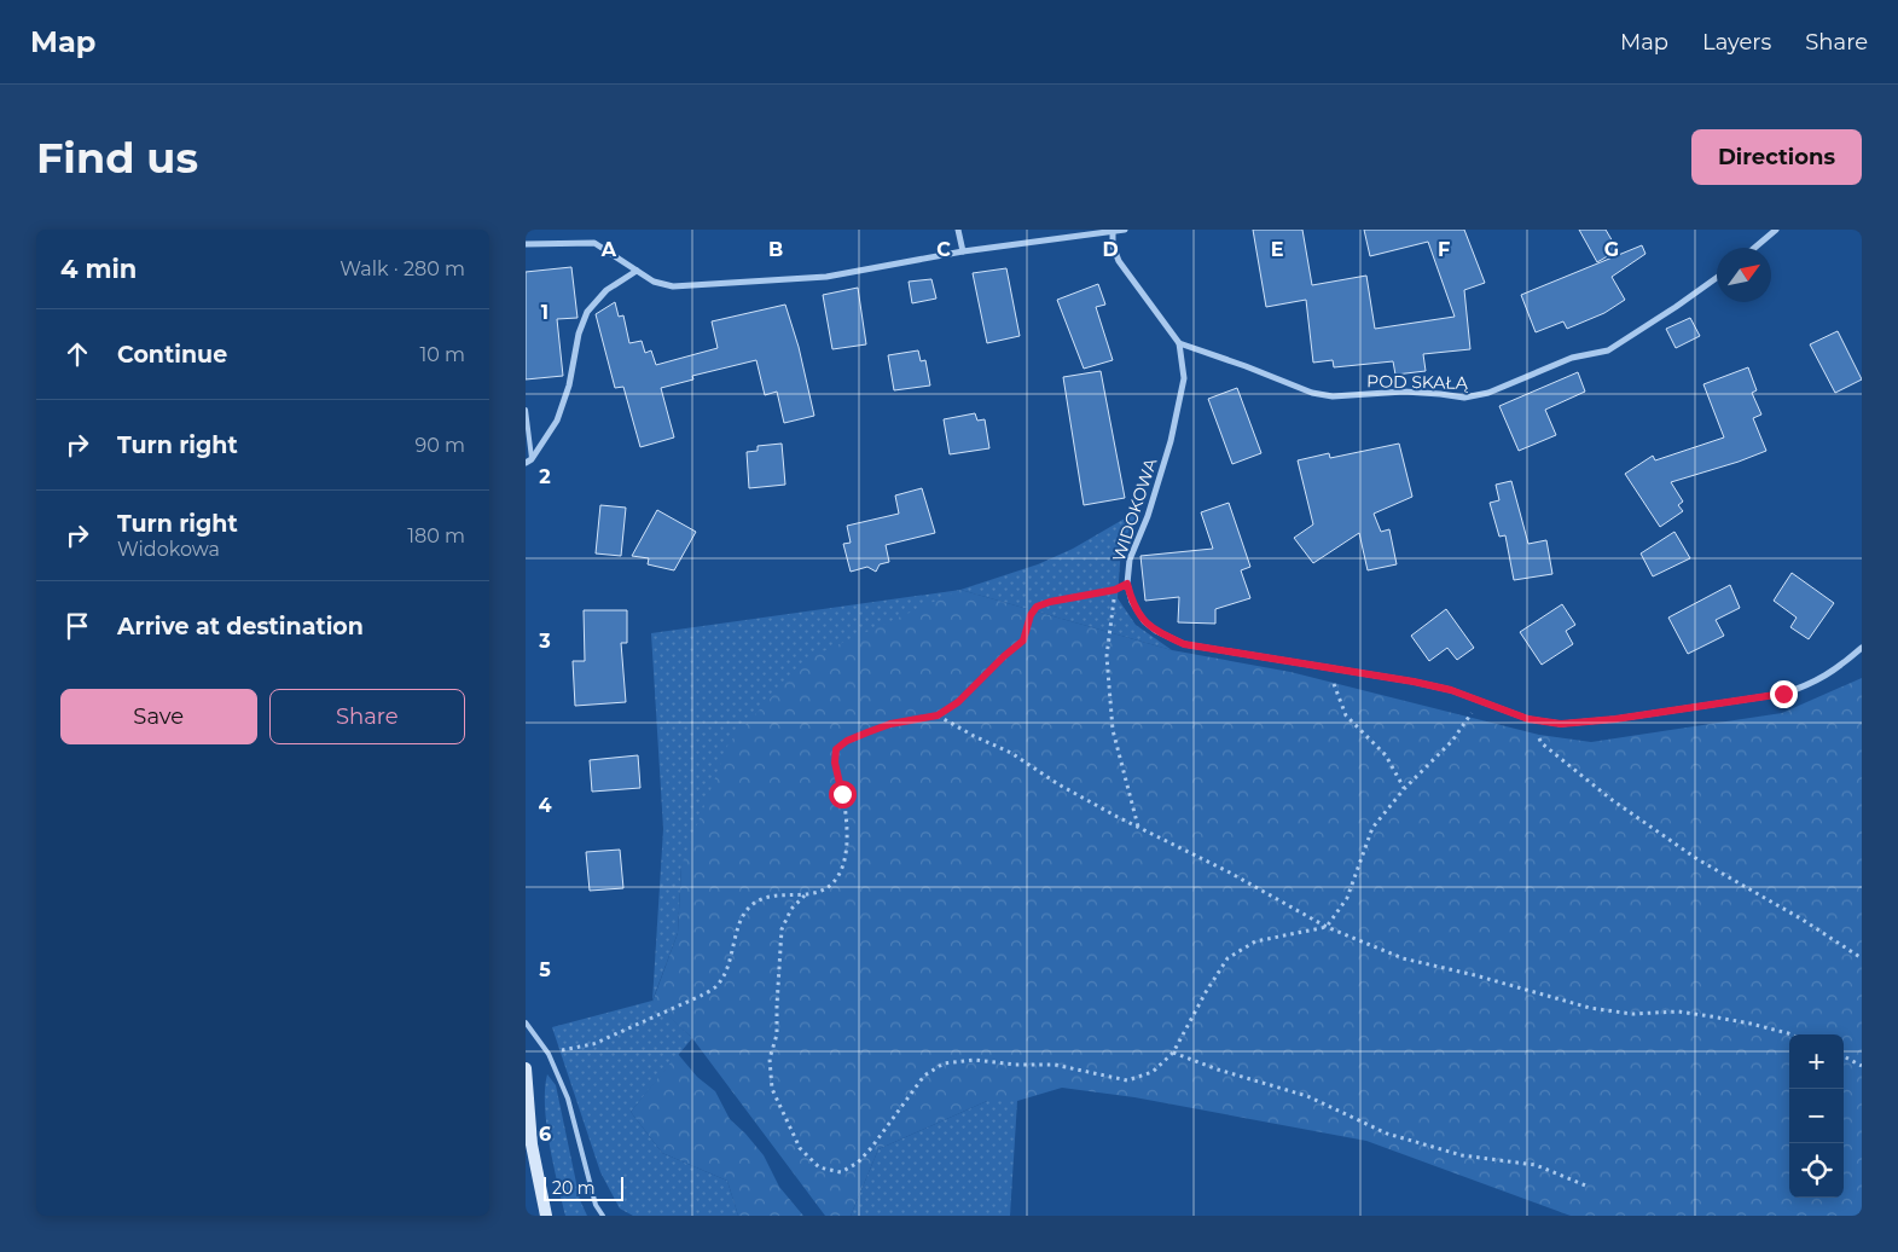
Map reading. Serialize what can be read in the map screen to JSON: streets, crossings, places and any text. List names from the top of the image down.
{
  "streets": {
    "street": ["POD SKAŁĄ", "WIDOKOWA"]
  },
  "crossings": [
    ["POD SKAŁĄ", "WIDOKOWA"]
  ],
  "scale_bar": "20 m",
  "north": "top right",
  "page": {
    "header": "Map",
    "nav": ["Map", "Layers", "Share"],
    "buttons": [
      "Directions",
      ["Save", "Share"]
    ],
    "title": "Find us",
    "heading": ["4 min", "Walk · 280 m"],
    "list": [
      ["Continue", "10 m"],
      ["Turn right", "90 m"],
      ["Turn right", "Widokowa", "180 m"],
      "Arrive at destination"
    ],
    "map_buttons": ["+", "−"],
    "scale": "20 m"
  },
  "grid": {
    "columns": [
      "A",
      "B",
      "C",
      "D",
      "E",
      "F",
      "G"
    ],
    "rows": [
      "1",
      "2",
      "3",
      "4",
      "5",
      "6"
    ]
  }
}
